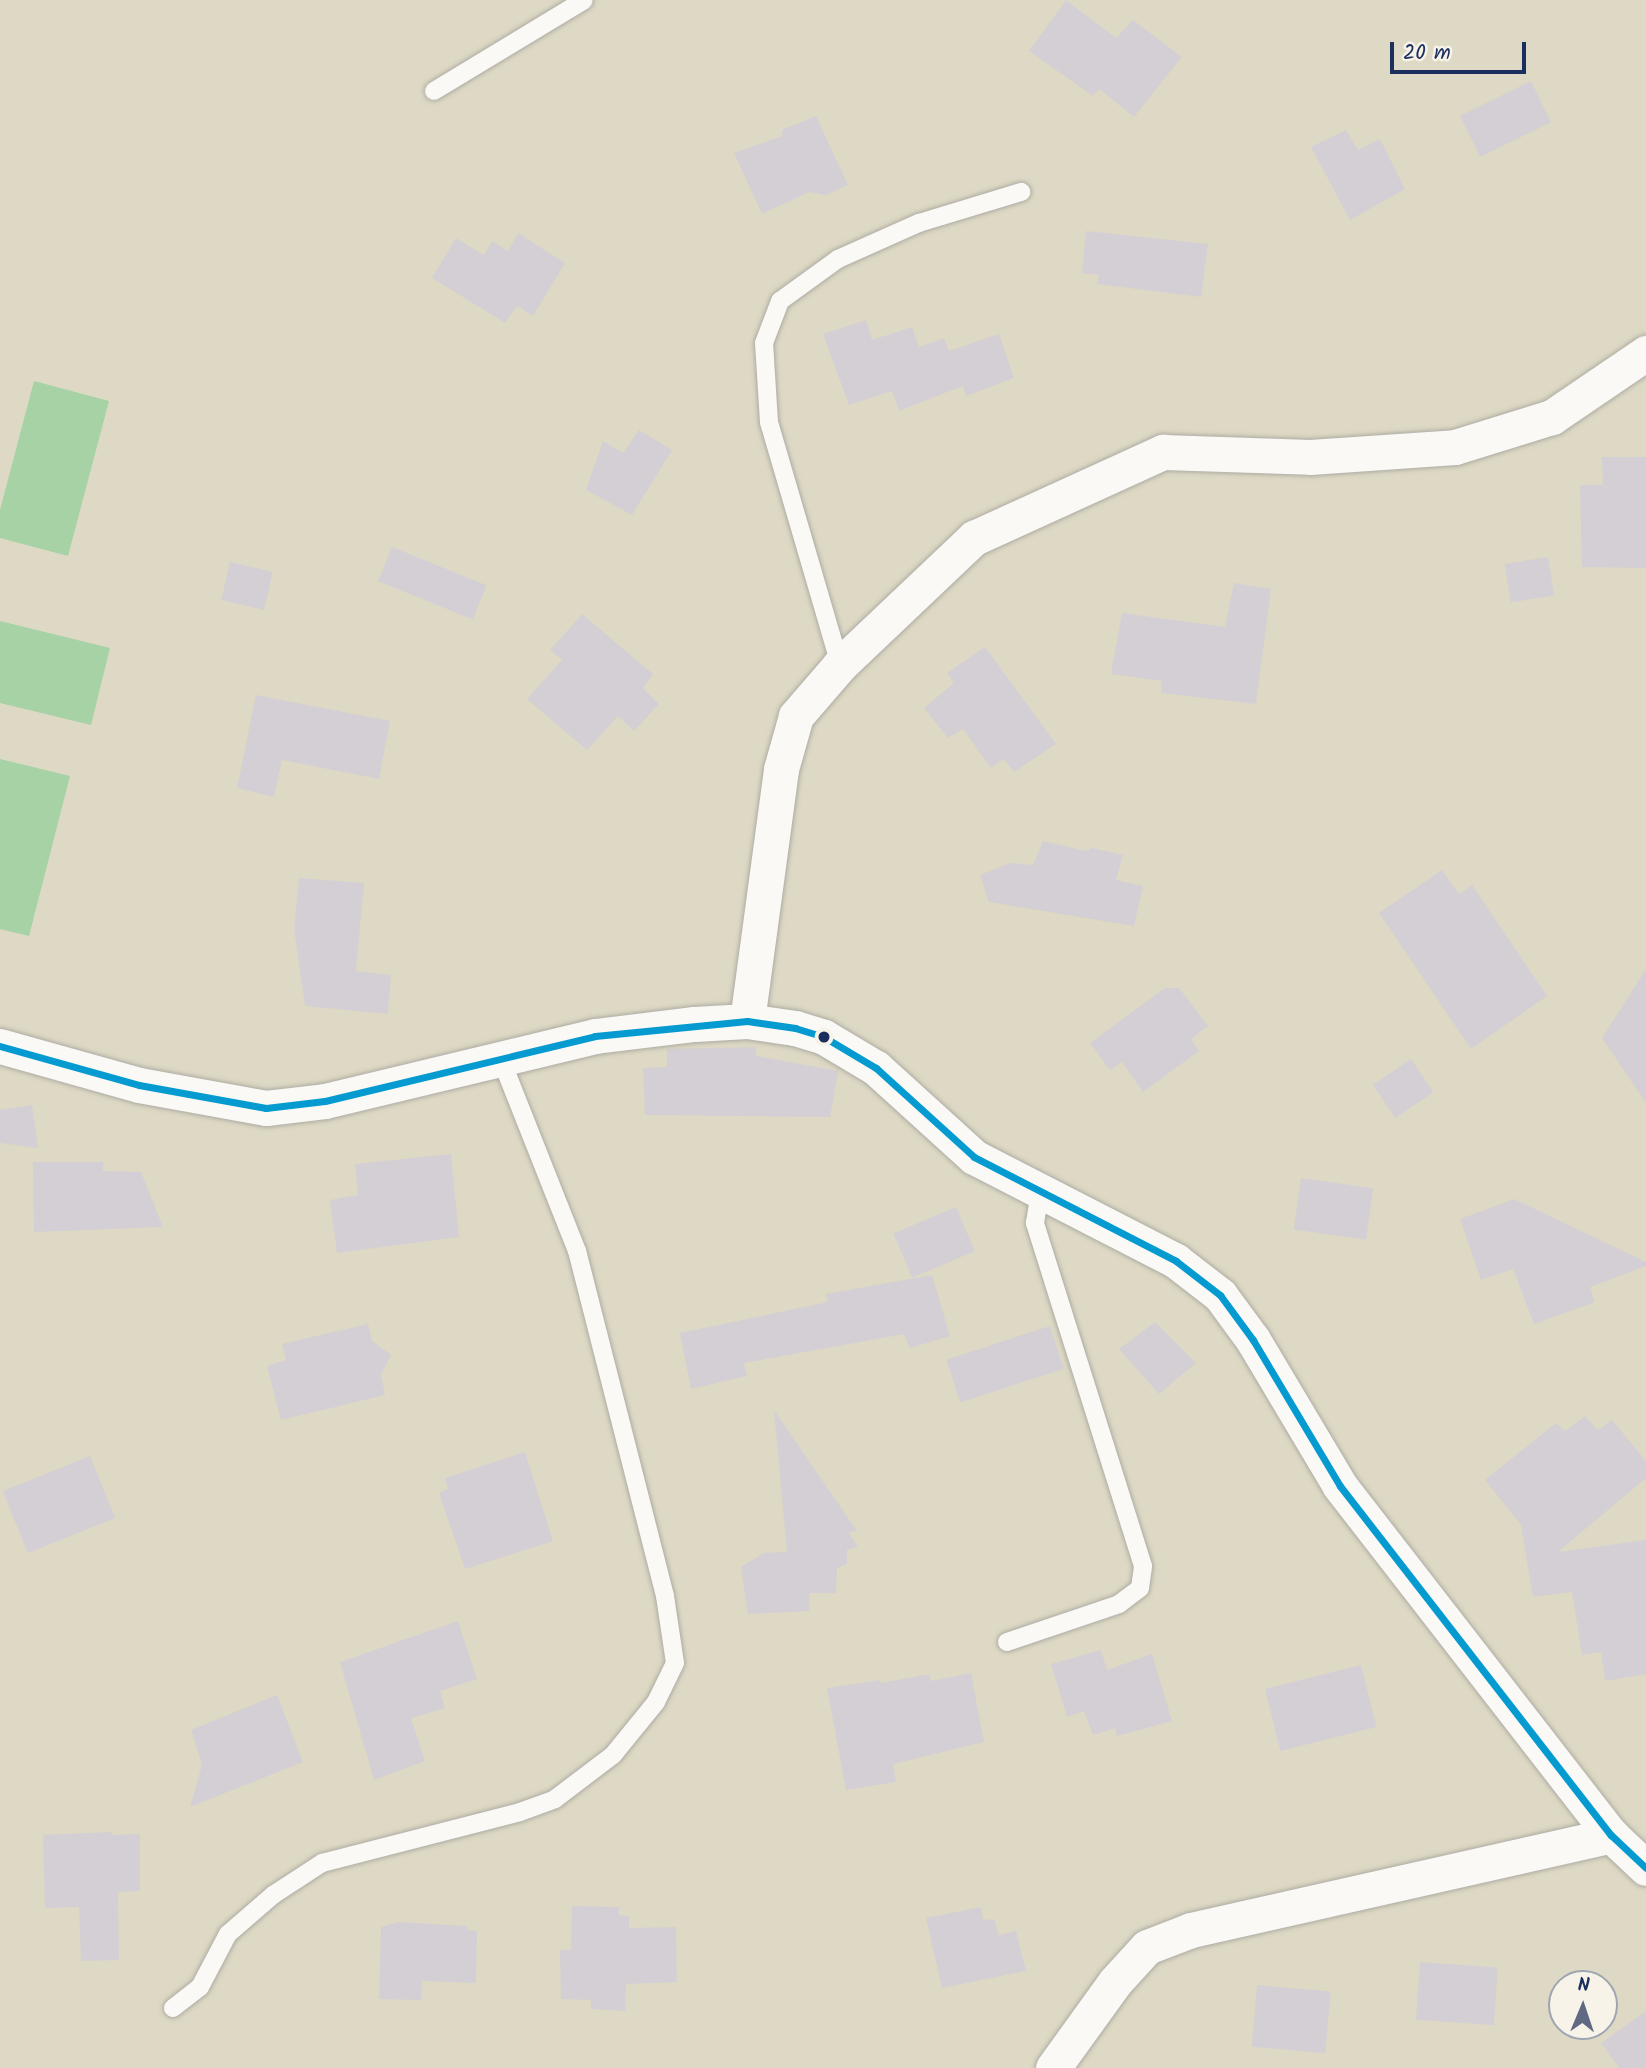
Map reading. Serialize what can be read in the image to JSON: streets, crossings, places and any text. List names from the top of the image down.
{
  "scale_bar": "20 m",
  "north": "top"
}
